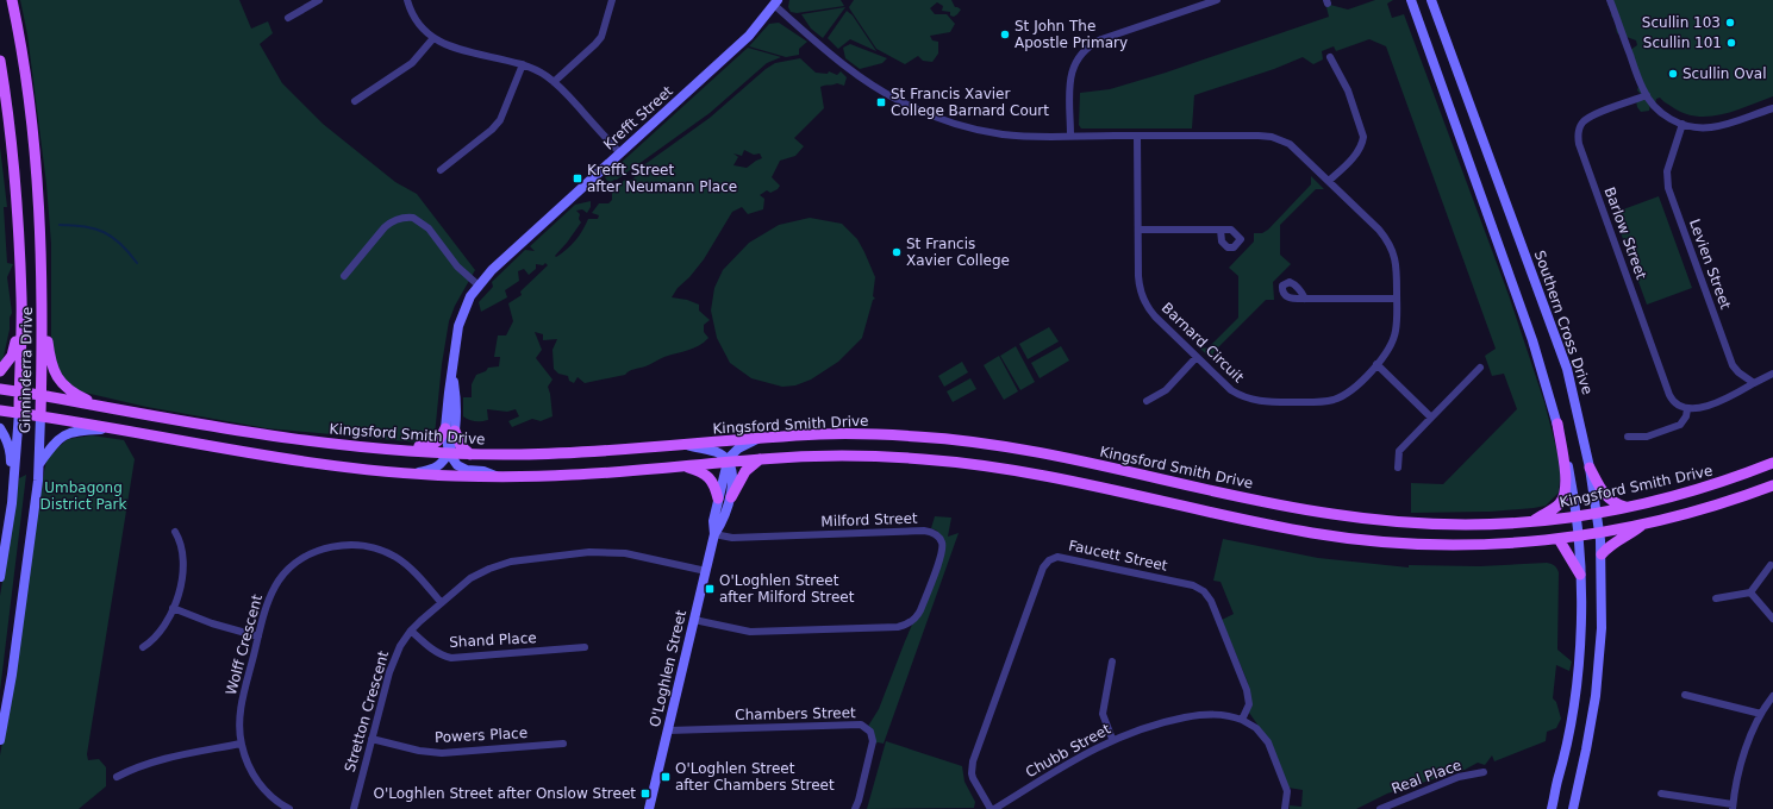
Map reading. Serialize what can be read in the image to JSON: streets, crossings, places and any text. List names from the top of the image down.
{
  "streets": {
    "main road": [
      "Krefft Street",
      "Southern Cross Drive",
      "Ginninderra Drive",
      "Kingsford Smith Drive",
      "O'Loghlen Street"
    ],
    "street": [
      "Barlow Street",
      "Levien Street",
      "Barnard Circuit",
      "Milford Street",
      "Faucett Street",
      "Shand Place",
      "Wolff Crescent",
      "Stretton Crescent",
      "Chambers Street",
      "Powers Place",
      "Chubb Street",
      "Real Place"
    ]
  },
  "crossings": [
    ["Krefft Street", "Barnard Circuit"],
    ["Krefft Street", "Kingsford Smith Drive"],
    ["Southern Cross Drive", "Kingsford Smith Drive"],
    ["Ginninderra Drive", "Kingsford Smith Drive"],
    ["Milford Street", "O'Loghlen Street"],
    ["Faucett Street", "Chubb Street"],
    ["Shand Place", "Stretton Crescent"],
    ["Wolff Crescent", "Stretton Crescent"],
    ["O'Loghlen Street", "Stretton Crescent"],
    ["O'Loghlen Street", "Chambers Street"],
    ["Stretton Crescent", "Powers Place"]
  ],
  "parks": ["Umbagong District Park"],
  "places": {
    "other": [
      "Scullin 103",
      "St John The Apostle Primary",
      "Scullin 101",
      "Scullin Oval",
      "St Francis Xavier College"
    ],
    "transit": [
      "St Francis Xavier College Barnard Court",
      "Krefft Street after Neumann Place",
      "O'Loghlen Street after Milford Street",
      "O'Loghlen Street after Chambers Street",
      "O'Loghlen Street after Onslow Street"
    ]
  }
}
